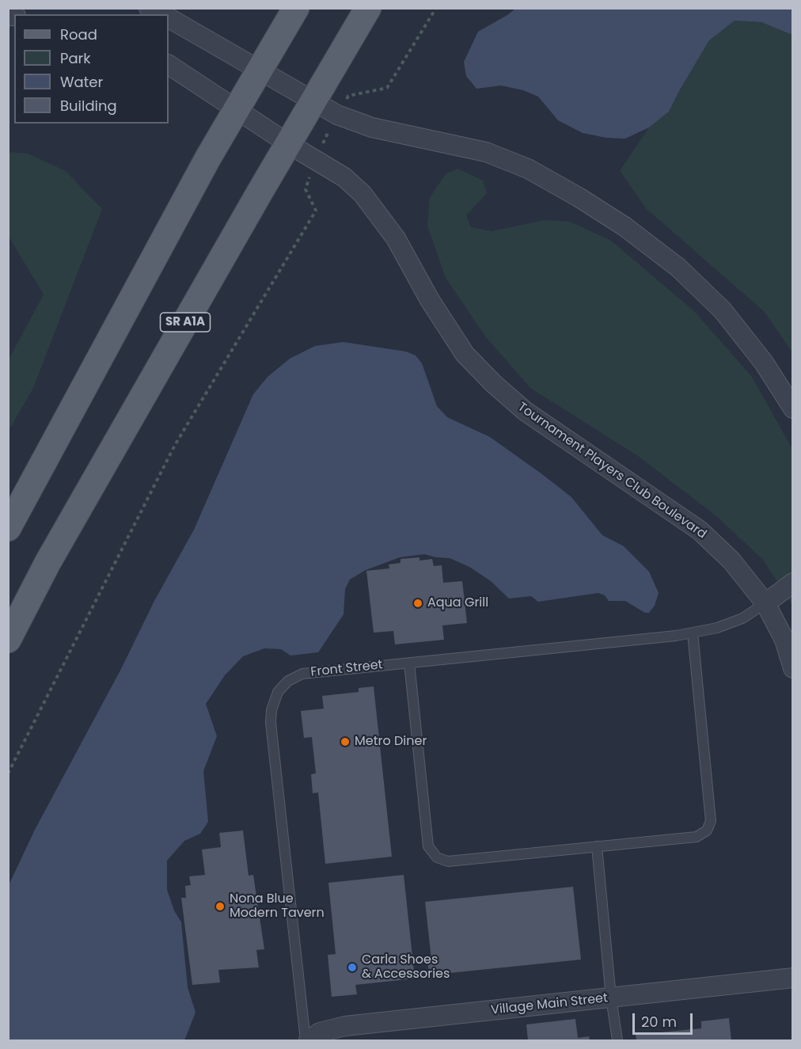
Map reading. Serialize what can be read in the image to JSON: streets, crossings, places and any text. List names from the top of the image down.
{
  "streets": {
    "main road": ["SR A1A"],
    "street": ["Tournament Players Club Boulevard", "Village Main Street"],
    "lane": ["Front Street"]
  },
  "crossings": [
    ["SR A1A", "Tournament Players Club Boulevard"],
    ["Tournament Players Club Boulevard", "Front Street"],
    ["Front Street", "Village Main Street"]
  ],
  "places": [
    "Aqua Grill",
    "Metro Diner",
    "Nona Blue Modern Tavern",
    "Carla Shoes & Accessories"
  ],
  "legend": [
    "Road",
    "Park",
    "Water",
    "Building"
  ],
  "scale_bar": "20 m"
}
